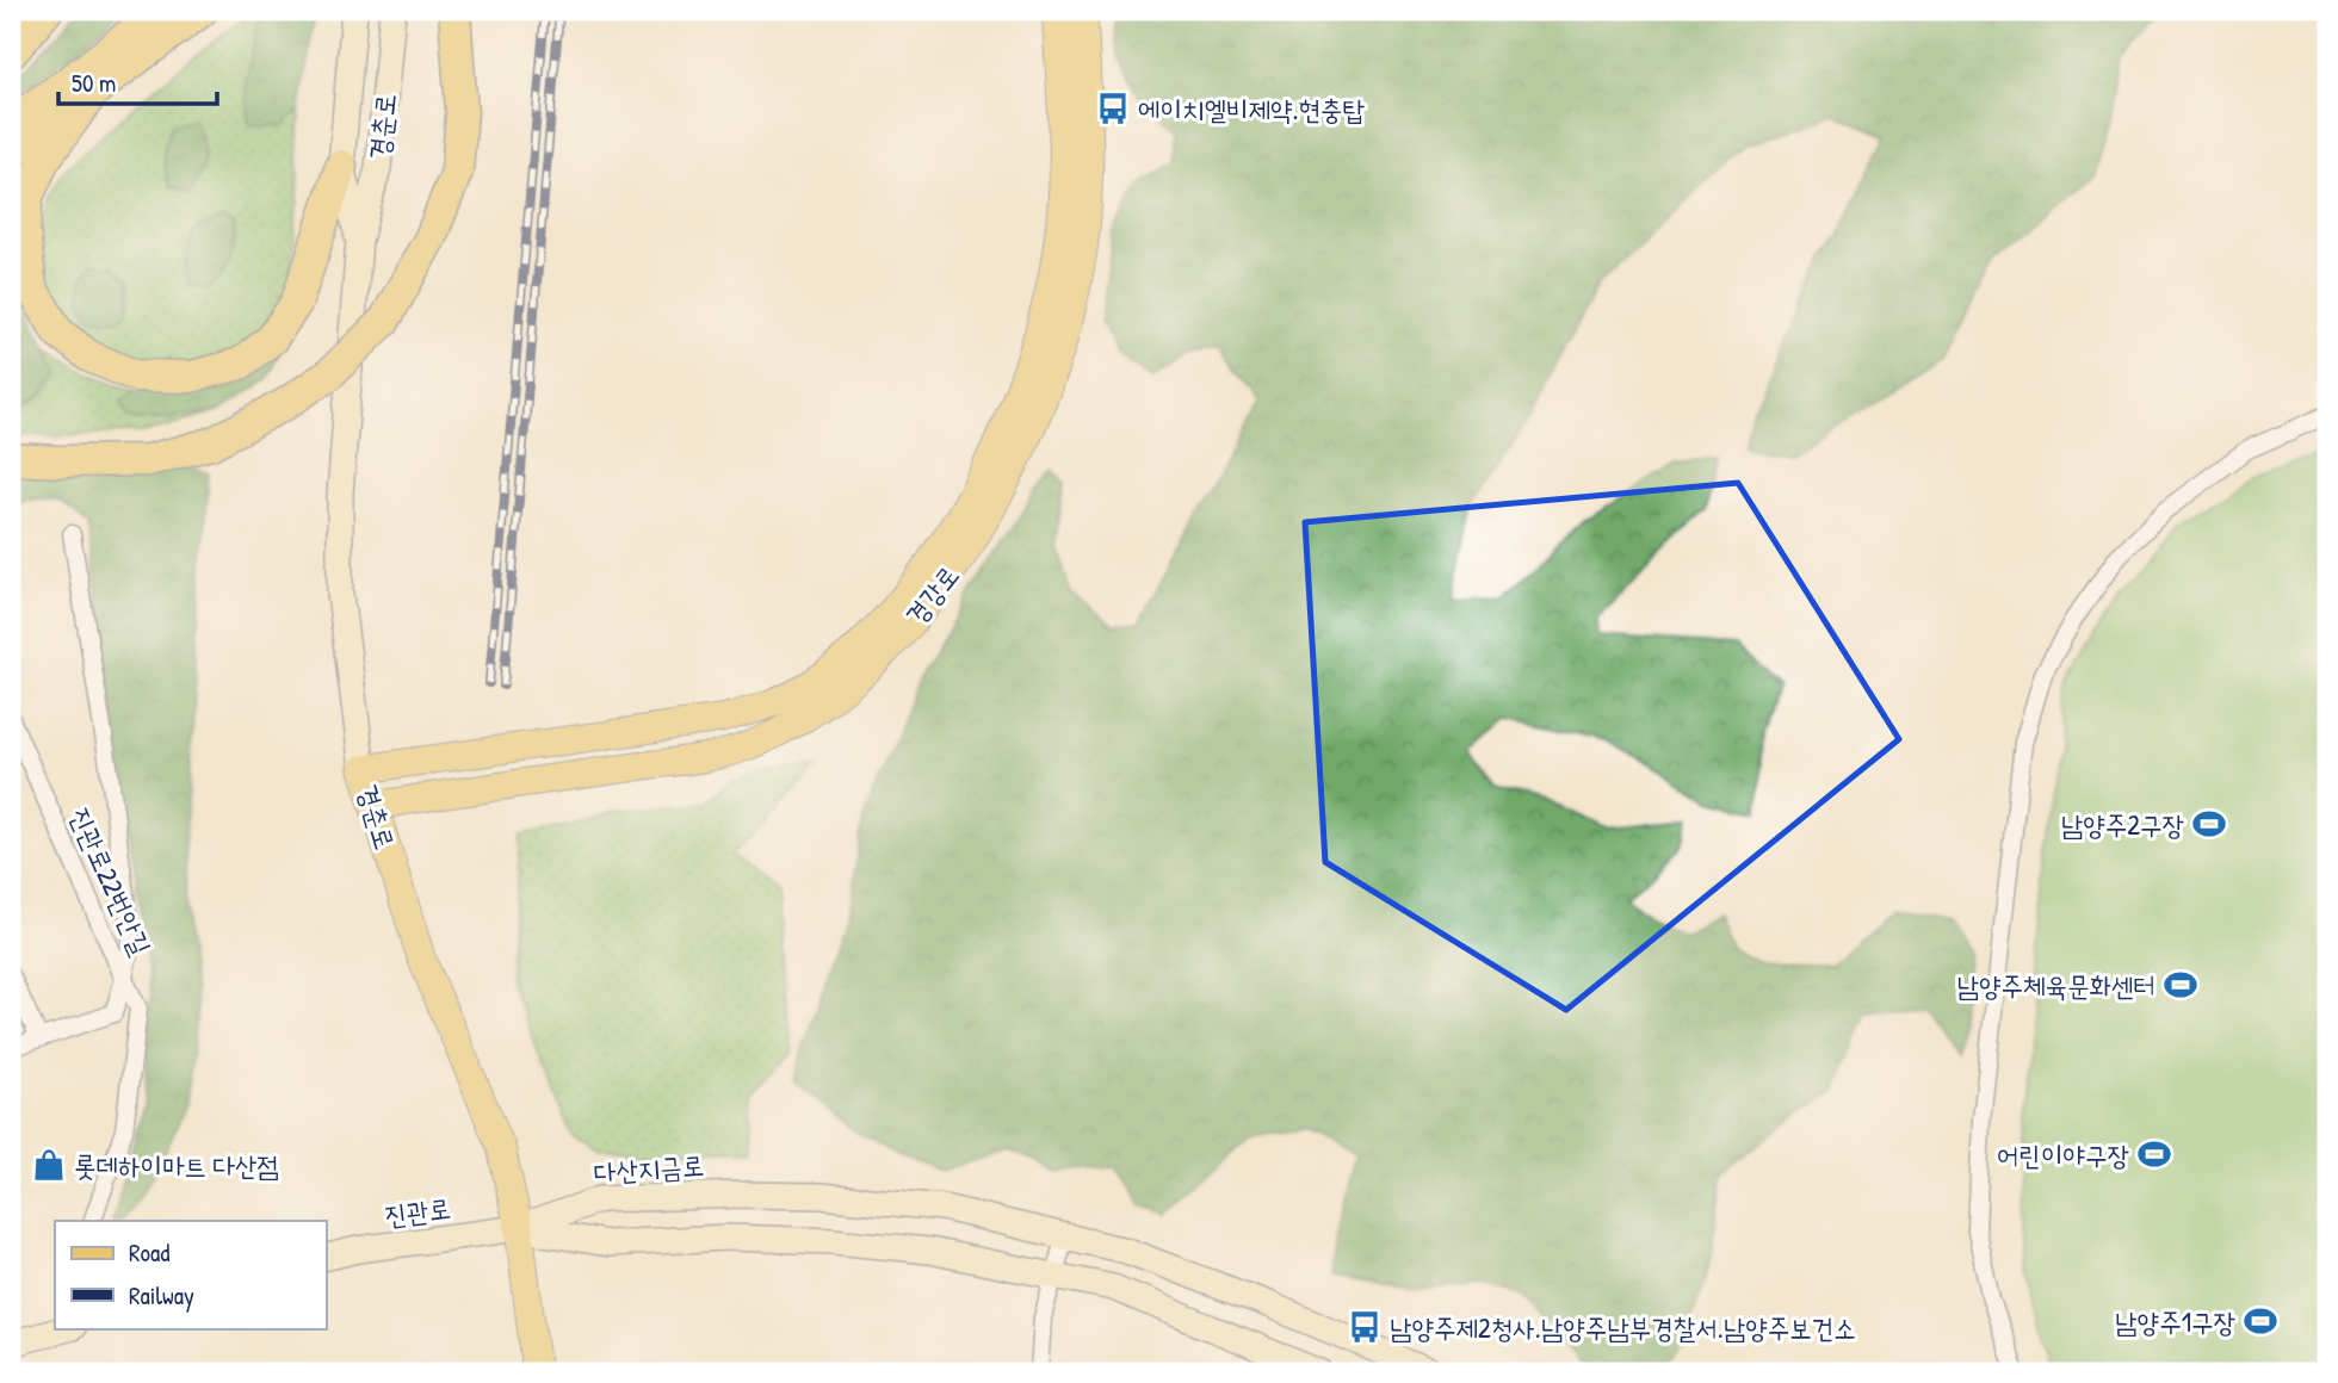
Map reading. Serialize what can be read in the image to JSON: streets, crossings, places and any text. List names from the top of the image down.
{
  "streets": {
    "main road": ["경춘로", "경강로"],
    "street": ["진관로22번안길", "다산지금로", "진관로"]
  },
  "crossings": [
    ["경춘로", "경강로"],
    ["경춘로", "다산지금로"],
    ["경춘로", "진관로"],
    ["다산지금로", "진관로"]
  ],
  "places": {
    "bus stop": ["에이치엘비제약.현충탑", "남양주제2청사.남양주남부경찰서.남양주보건소"],
    "sports": [
      "남양주2구장",
      "남양주체육문화센터",
      "어린이야구장",
      "남양주1구장"
    ],
    "shop": ["롯데하이마트 다산점"]
  },
  "legend": ["Road", "Railway"],
  "scale_bar": "50 m"
}
